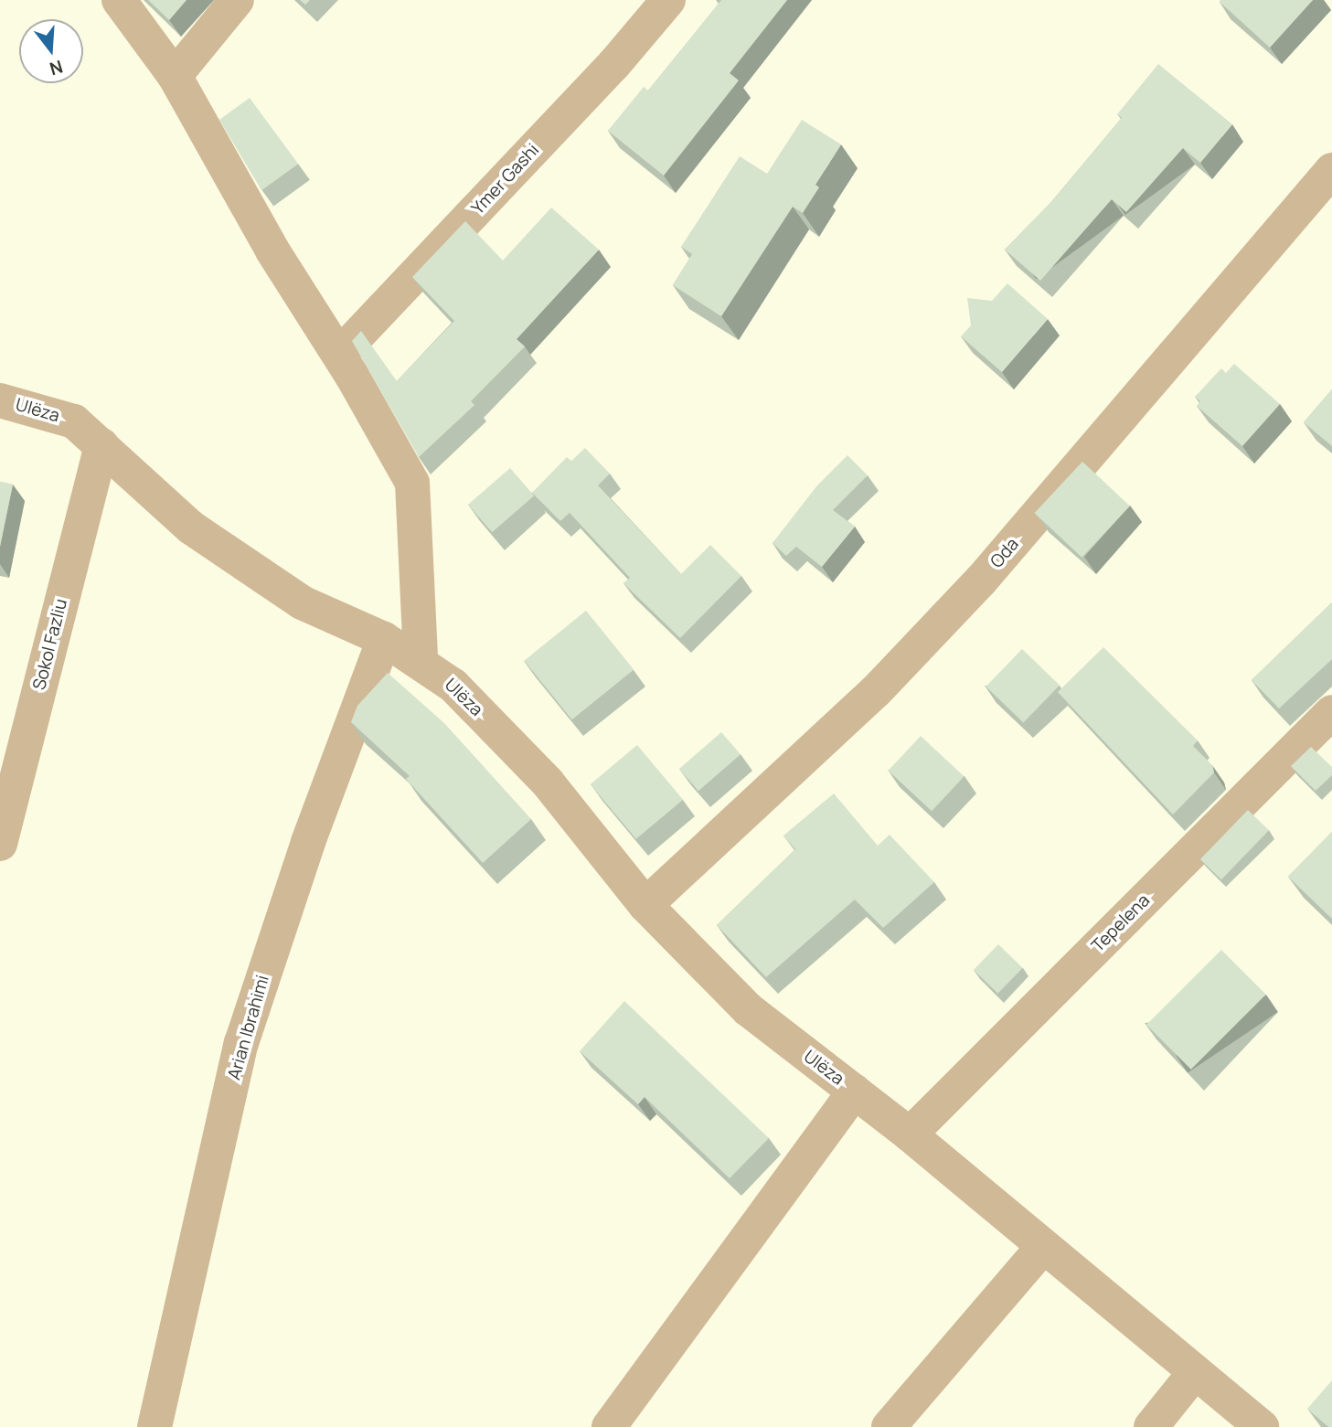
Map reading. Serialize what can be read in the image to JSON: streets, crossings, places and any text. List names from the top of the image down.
{
  "streets": {
    "street": [
      "Ymer Gashi",
      "Ulëza",
      "Oda",
      "Sokol Fazliu",
      "Tepelena",
      "Arian Ibrahimi"
    ]
  },
  "crossings": [
    ["Ulëza", "Oda"],
    ["Ulëza", "Sokol Fazliu"],
    ["Ulëza", "Tepelena"],
    ["Ulëza", "Arian Ibrahimi"]
  ],
  "north": "bottom"
}
